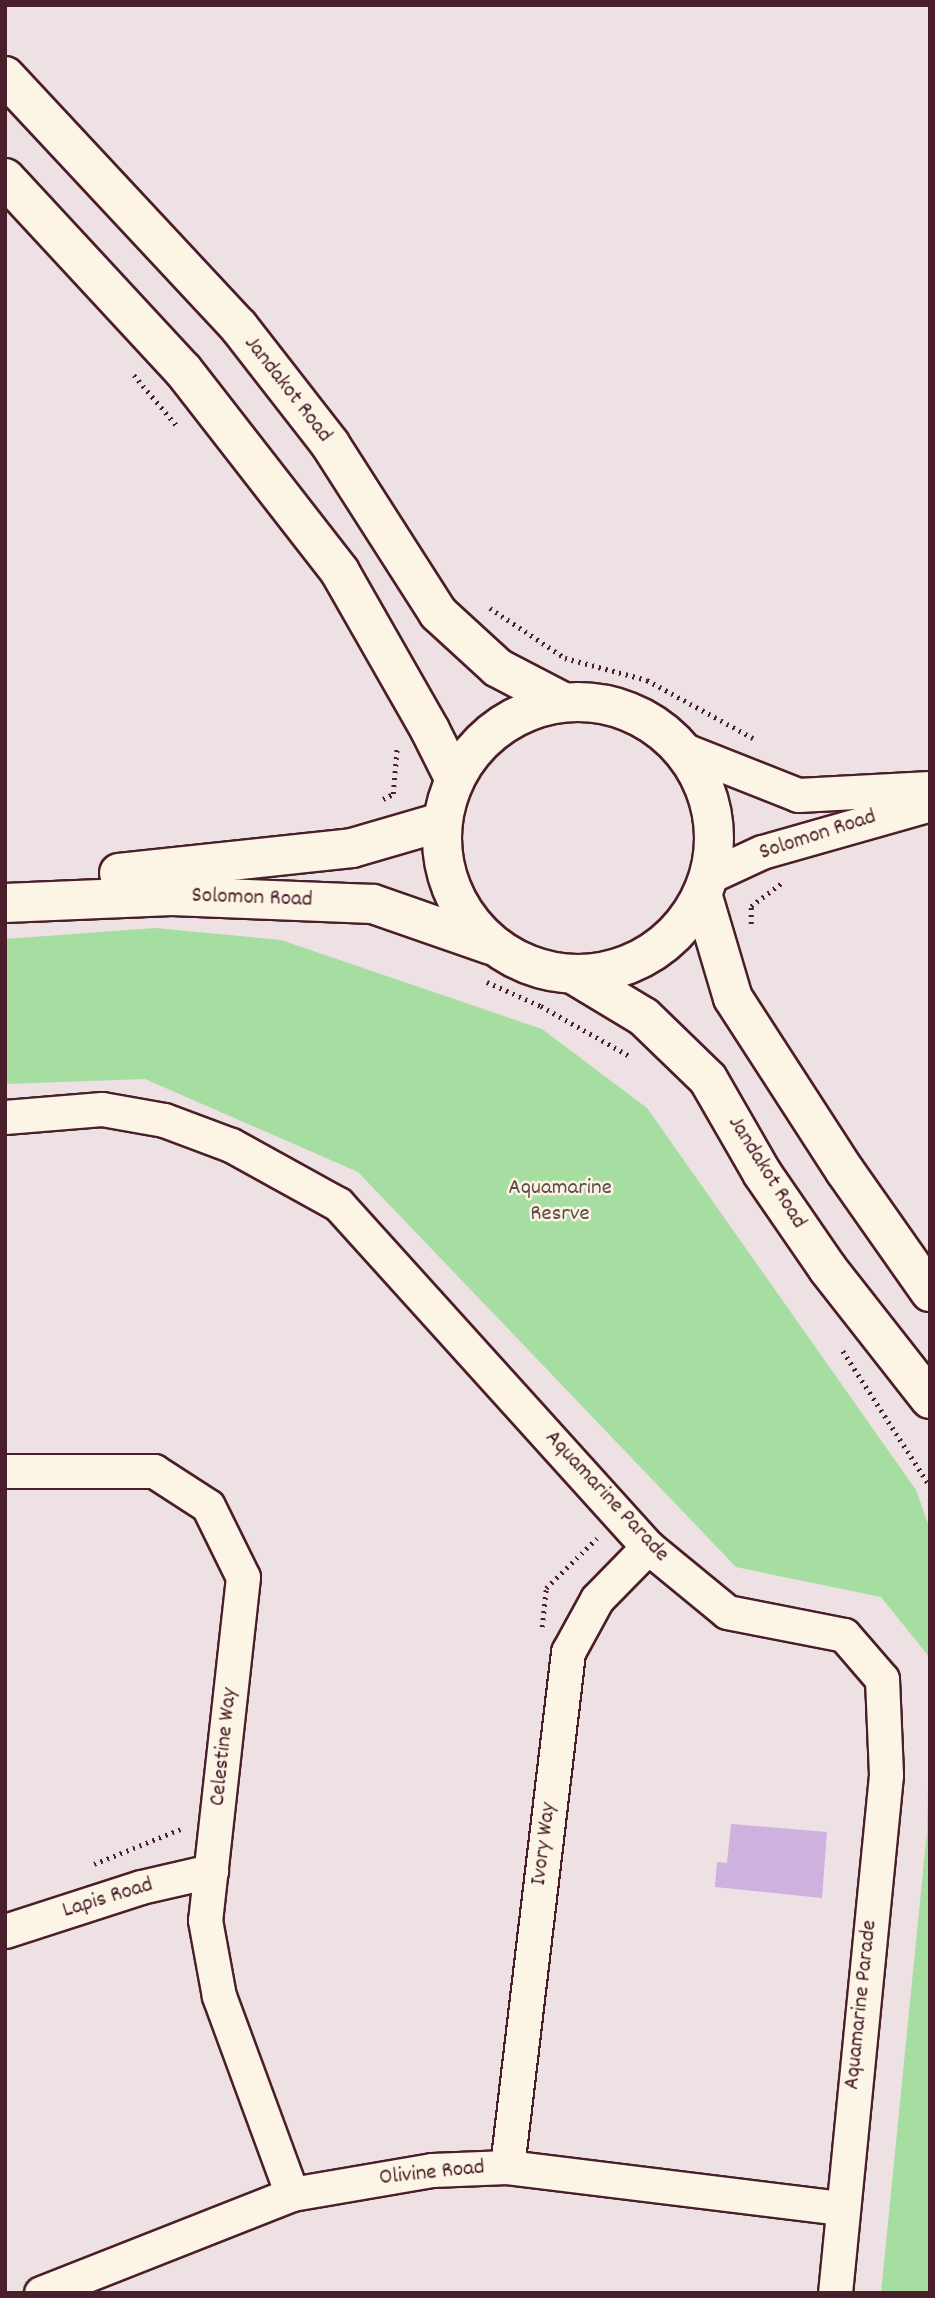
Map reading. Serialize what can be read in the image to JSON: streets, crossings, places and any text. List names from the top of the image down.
{
  "streets": {
    "main road": ["Jandakot Road", "Solomon Road"],
    "street": [
      "Aquamarine Parade",
      "Celestine Way",
      "Ivory Way",
      "Lapis Road",
      "Olivine Road"
    ]
  },
  "crossings": [
    ["Aquamarine Parade", "Ivory Way"],
    ["Aquamarine Parade", "Olivine Road"],
    ["Celestine Way", "Lapis Road"],
    ["Celestine Way", "Olivine Road"],
    ["Ivory Way", "Olivine Road"]
  ],
  "parks": ["Aquamarine Resrve"]
}
